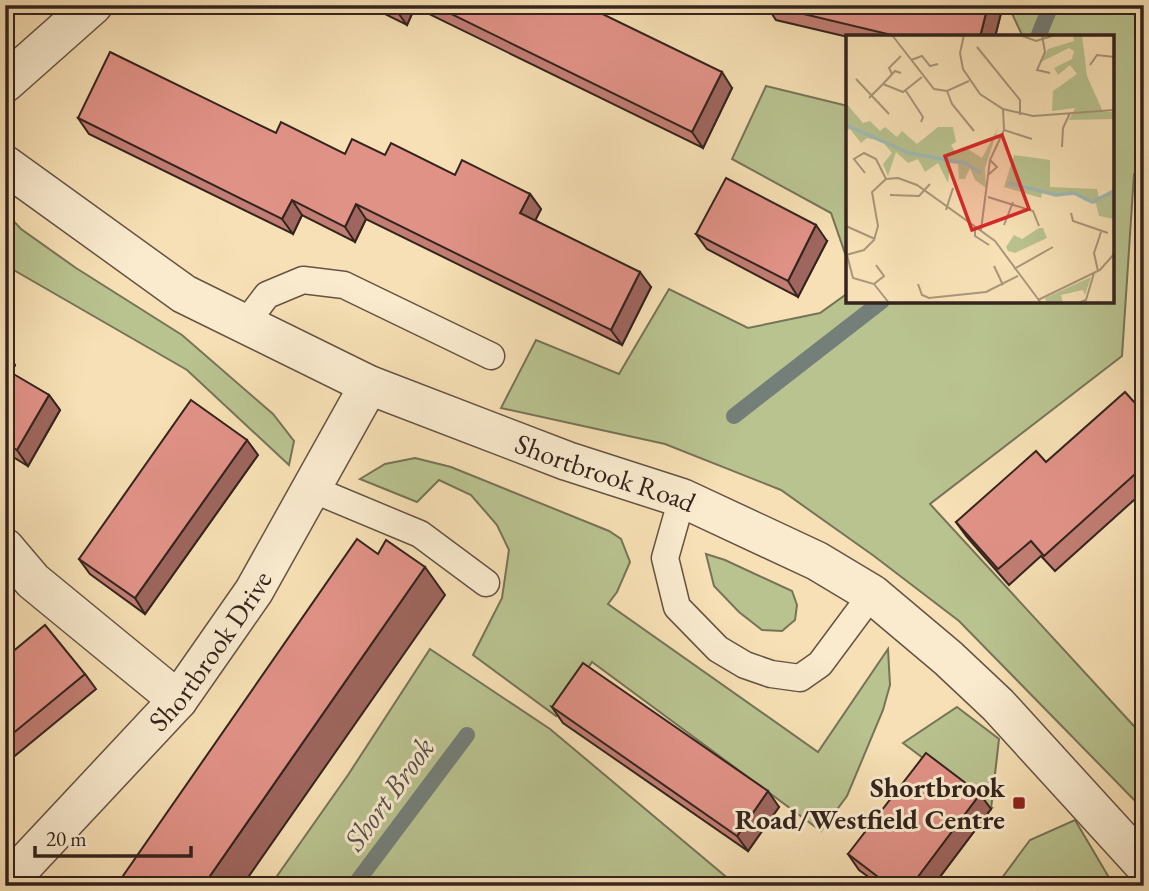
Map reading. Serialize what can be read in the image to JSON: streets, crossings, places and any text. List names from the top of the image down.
{
  "streets": {
    "street": ["Shortbrook Road", "Shortbrook Drive"]
  },
  "crossings": [
    ["Shortbrook Road", "Shortbrook Drive"]
  ],
  "water": ["Short Brook"],
  "places": {
    "transit": ["Shortbrook Road/Westfield Centre"]
  },
  "scale_bar": "20 m"
}
